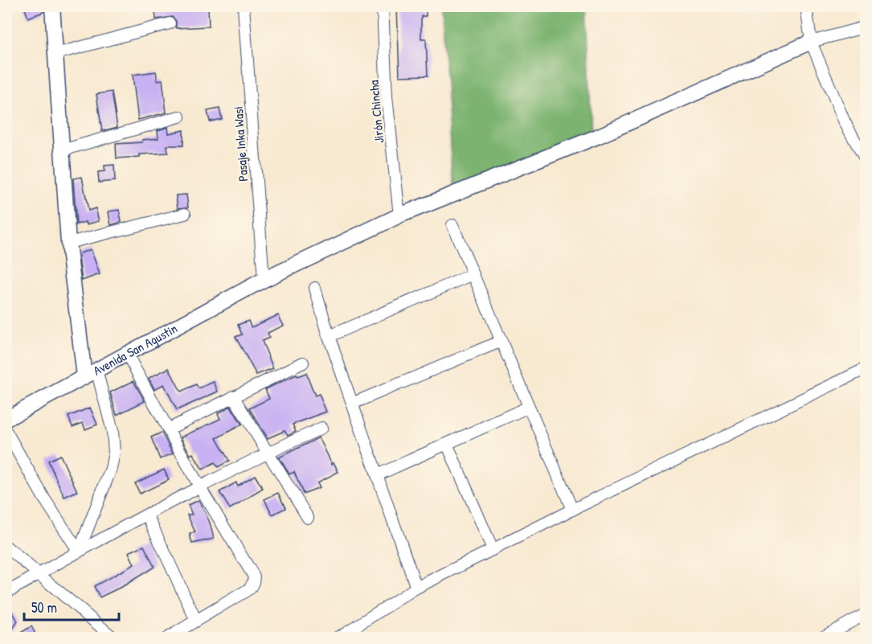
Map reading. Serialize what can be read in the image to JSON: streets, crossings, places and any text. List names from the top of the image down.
{
  "streets": {
    "street": ["Jirón Chincha", "Pasaje Inka Wasi", "Avenida San Agustin"]
  },
  "crossings": [
    ["Jirón Chincha", "Avenida San Agustin"],
    ["Pasaje Inka Wasi", "Avenida San Agustin"]
  ],
  "scale_bar": "50 m"
}
